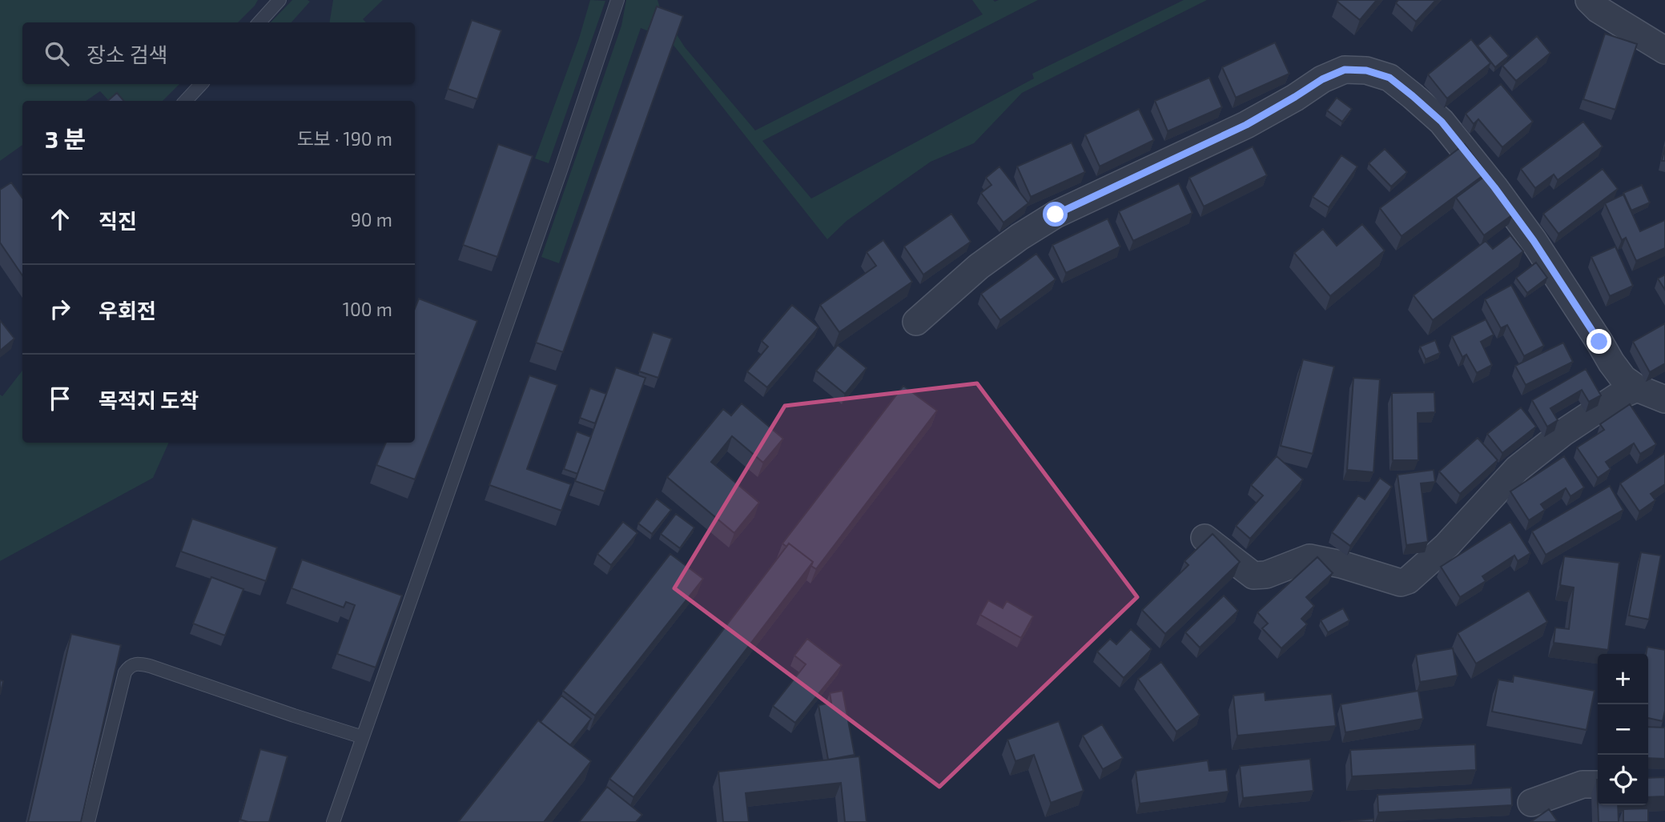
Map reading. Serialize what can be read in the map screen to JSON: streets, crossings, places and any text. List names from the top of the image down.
{
  "page": {
    "search": "장소 검색",
    "heading": ["3 분", "도보 · 190 m"],
    "list": [
      ["직진", "90 m"],
      ["우회전", "100 m"],
      "목적지 도착"
    ],
    "map_buttons": ["+", "−"]
  }
}
